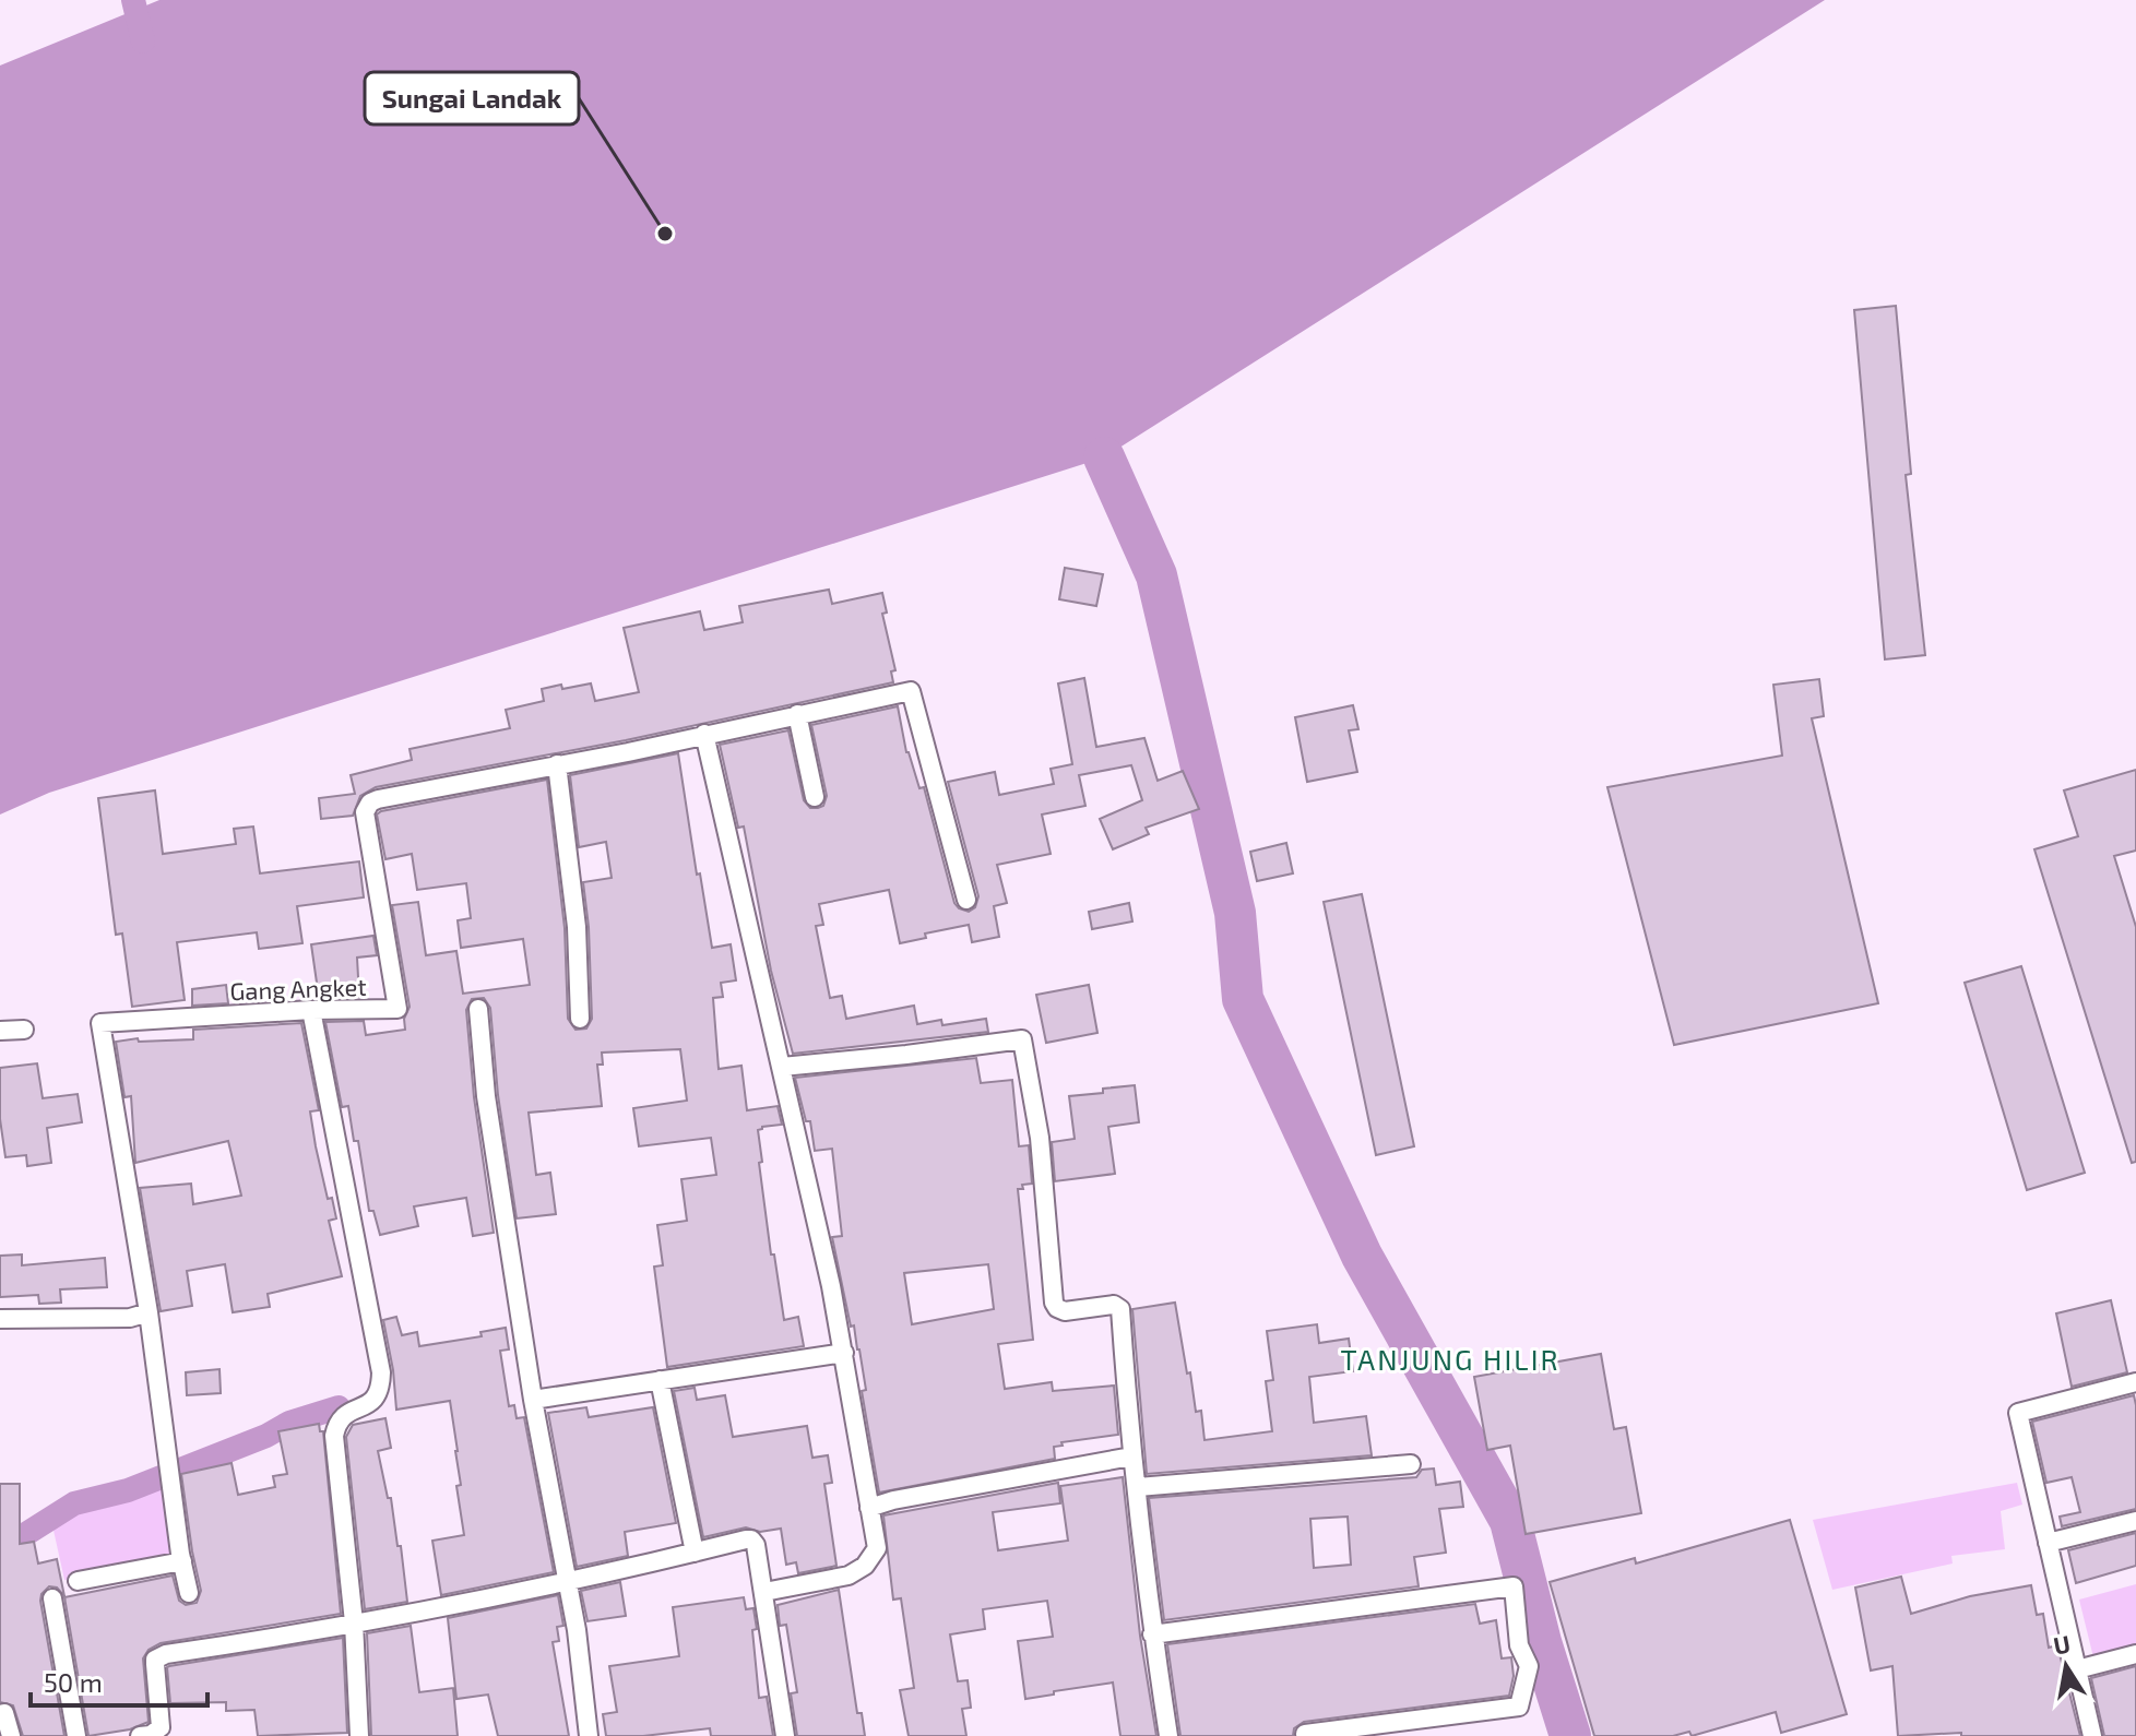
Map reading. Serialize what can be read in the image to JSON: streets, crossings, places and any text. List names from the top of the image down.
{
  "streets": {
    "street": ["Gang Angket"]
  },
  "districts": ["TANJUNG HILIR"],
  "places": ["Sungai Landak"],
  "scale_bar": "50 m",
  "north": "top"
}
